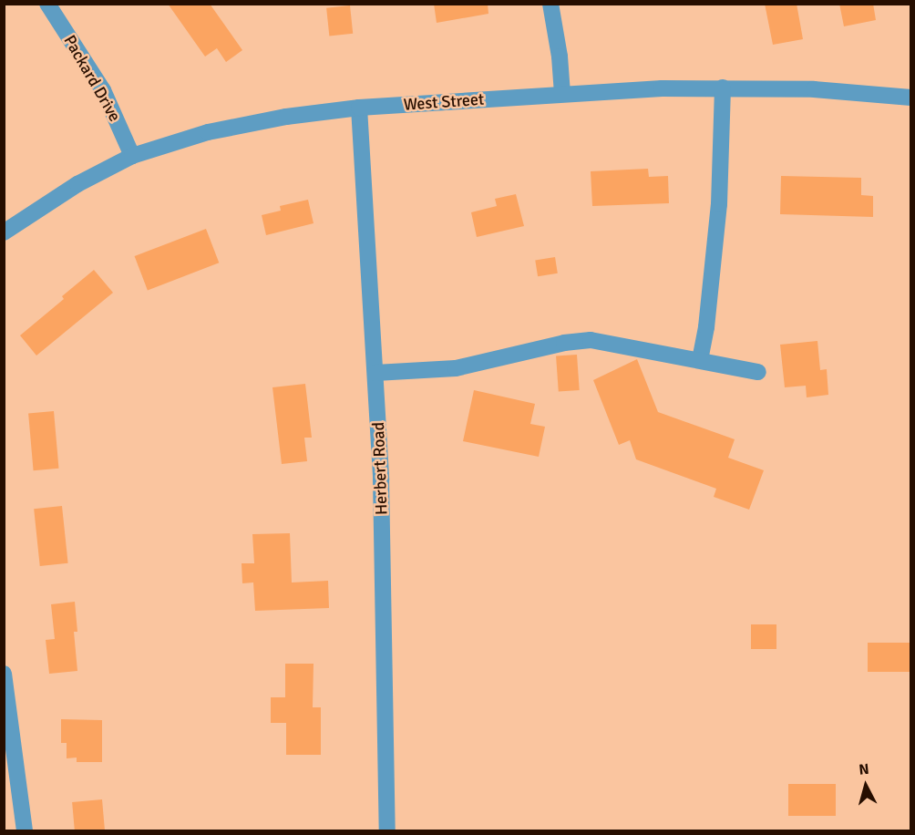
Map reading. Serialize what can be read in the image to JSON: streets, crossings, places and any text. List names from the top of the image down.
{
  "streets": {
    "street": ["Packard Drive", "West Street", "Herbert Road"]
  },
  "crossings": [
    ["Packard Drive", "West Street"],
    ["West Street", "Herbert Road"]
  ],
  "north": "top"
}
